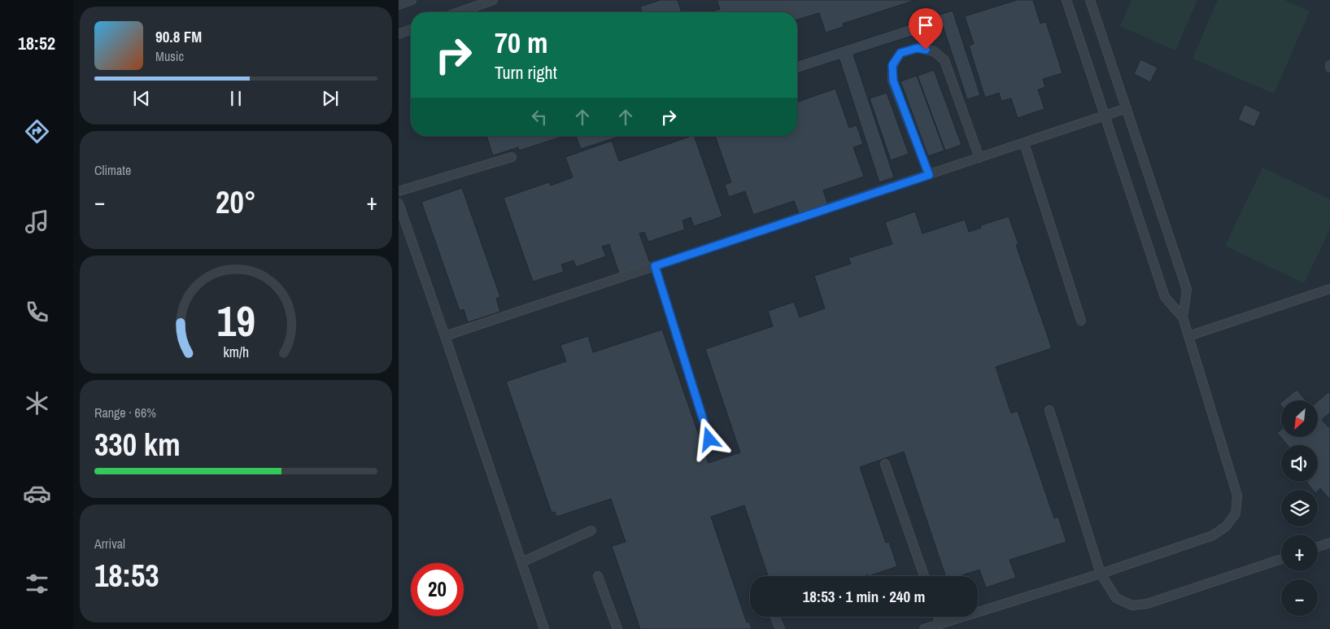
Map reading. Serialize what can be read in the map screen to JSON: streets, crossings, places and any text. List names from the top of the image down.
{
  "north": "bottom left",
  "page": {
    "tabs": "18:52",
    "turn": ["70 m", "Turn right"],
    "song": ["90.8 FM", "Music"],
    "tile": [
      "Climate",
      ["Range · 66%", "330 km"],
      ["Arrival", "18:53"]
    ],
    "heat": ["−", "20°", "+"],
    "map_buttons": ["+", "−"],
    "limit": "20",
    "trip": "18:53 · 1 min · 240 m",
    "gauge": ["19", "km/h"]
  }
}
